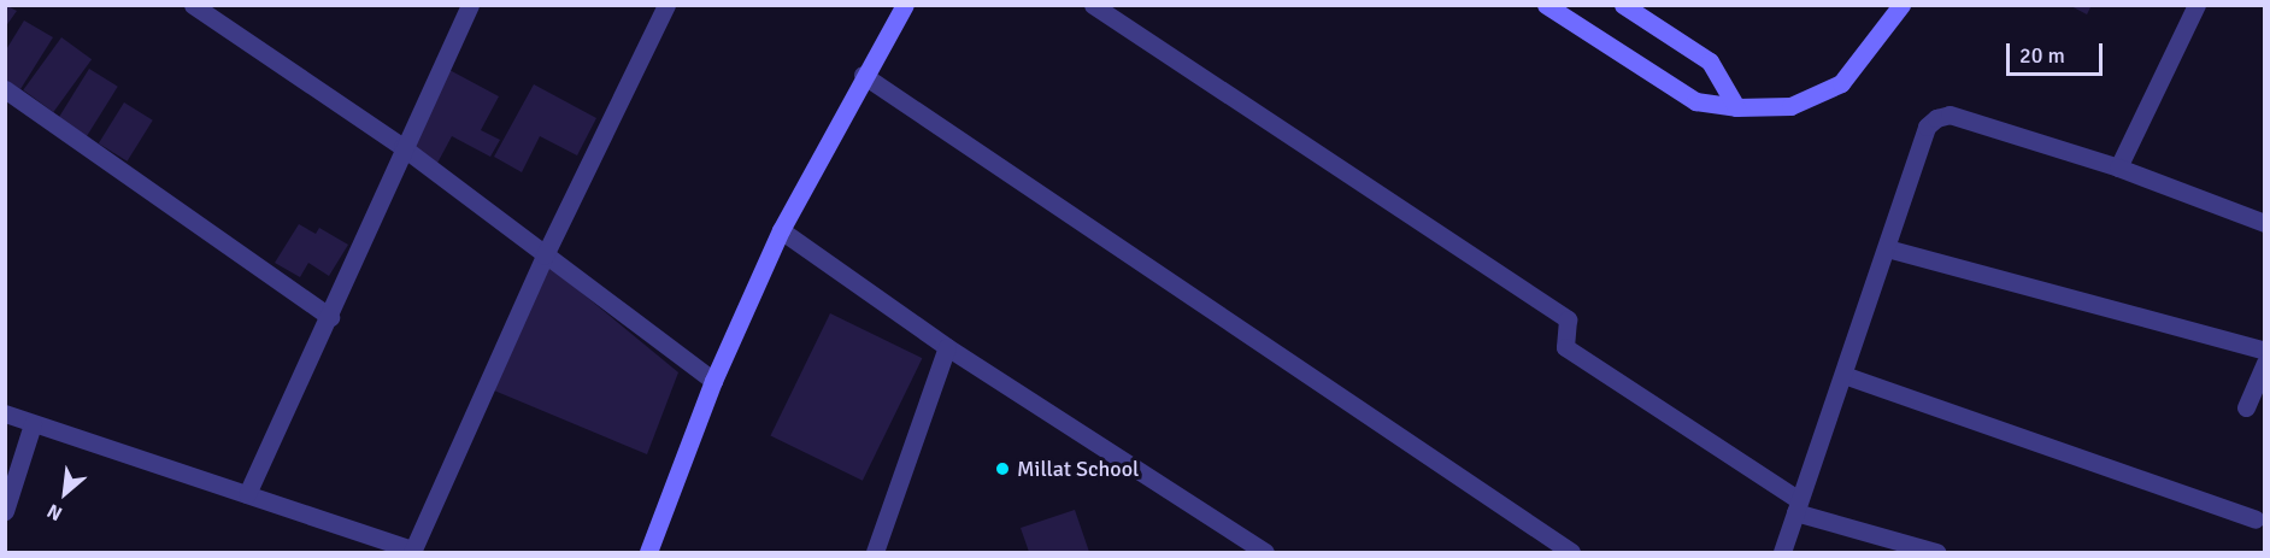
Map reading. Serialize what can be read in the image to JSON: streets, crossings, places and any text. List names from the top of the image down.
{
  "places": ["Millat School"],
  "scale_bar": "20 m",
  "north": "bottom left"
}
